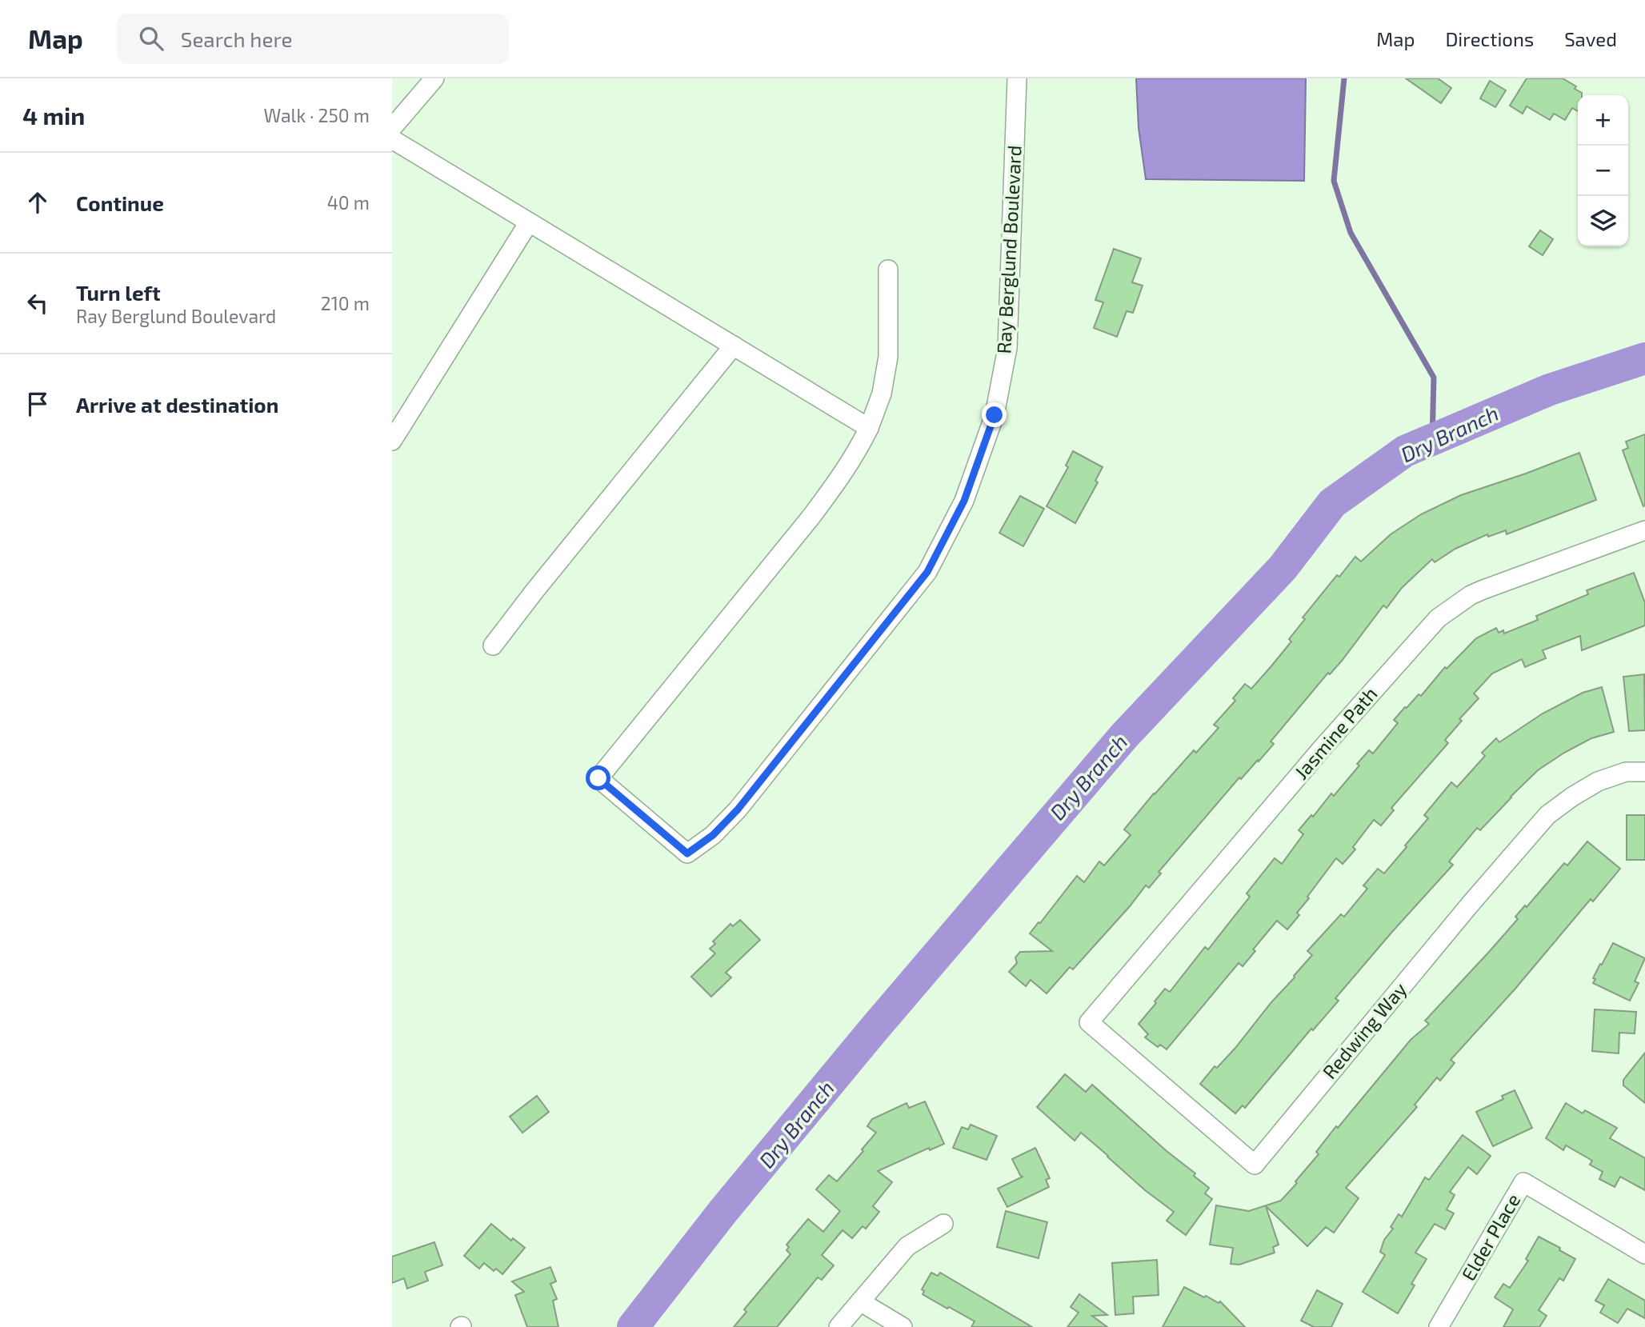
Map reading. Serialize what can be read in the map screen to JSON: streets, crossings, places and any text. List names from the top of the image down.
{
  "streets": {
    "street": [
      "Ray Berglund Boulevard",
      "Jasmine Path",
      "Redwing Way",
      "Elder Place"
    ]
  },
  "crossings": [
    ["Jasmine Path", "Redwing Way"]
  ],
  "water": ["Dry Branch"],
  "page": {
    "header": "Map",
    "search": "Search here",
    "nav": ["Map", "Directions", "Saved"],
    "heading": ["4 min", "Walk · 250 m"],
    "map_buttons": ["+", "−"],
    "list": [
      ["Continue", "40 m"],
      ["Turn left", "Ray Berglund Boulevard", "210 m"],
      "Arrive at destination"
    ]
  }
}
